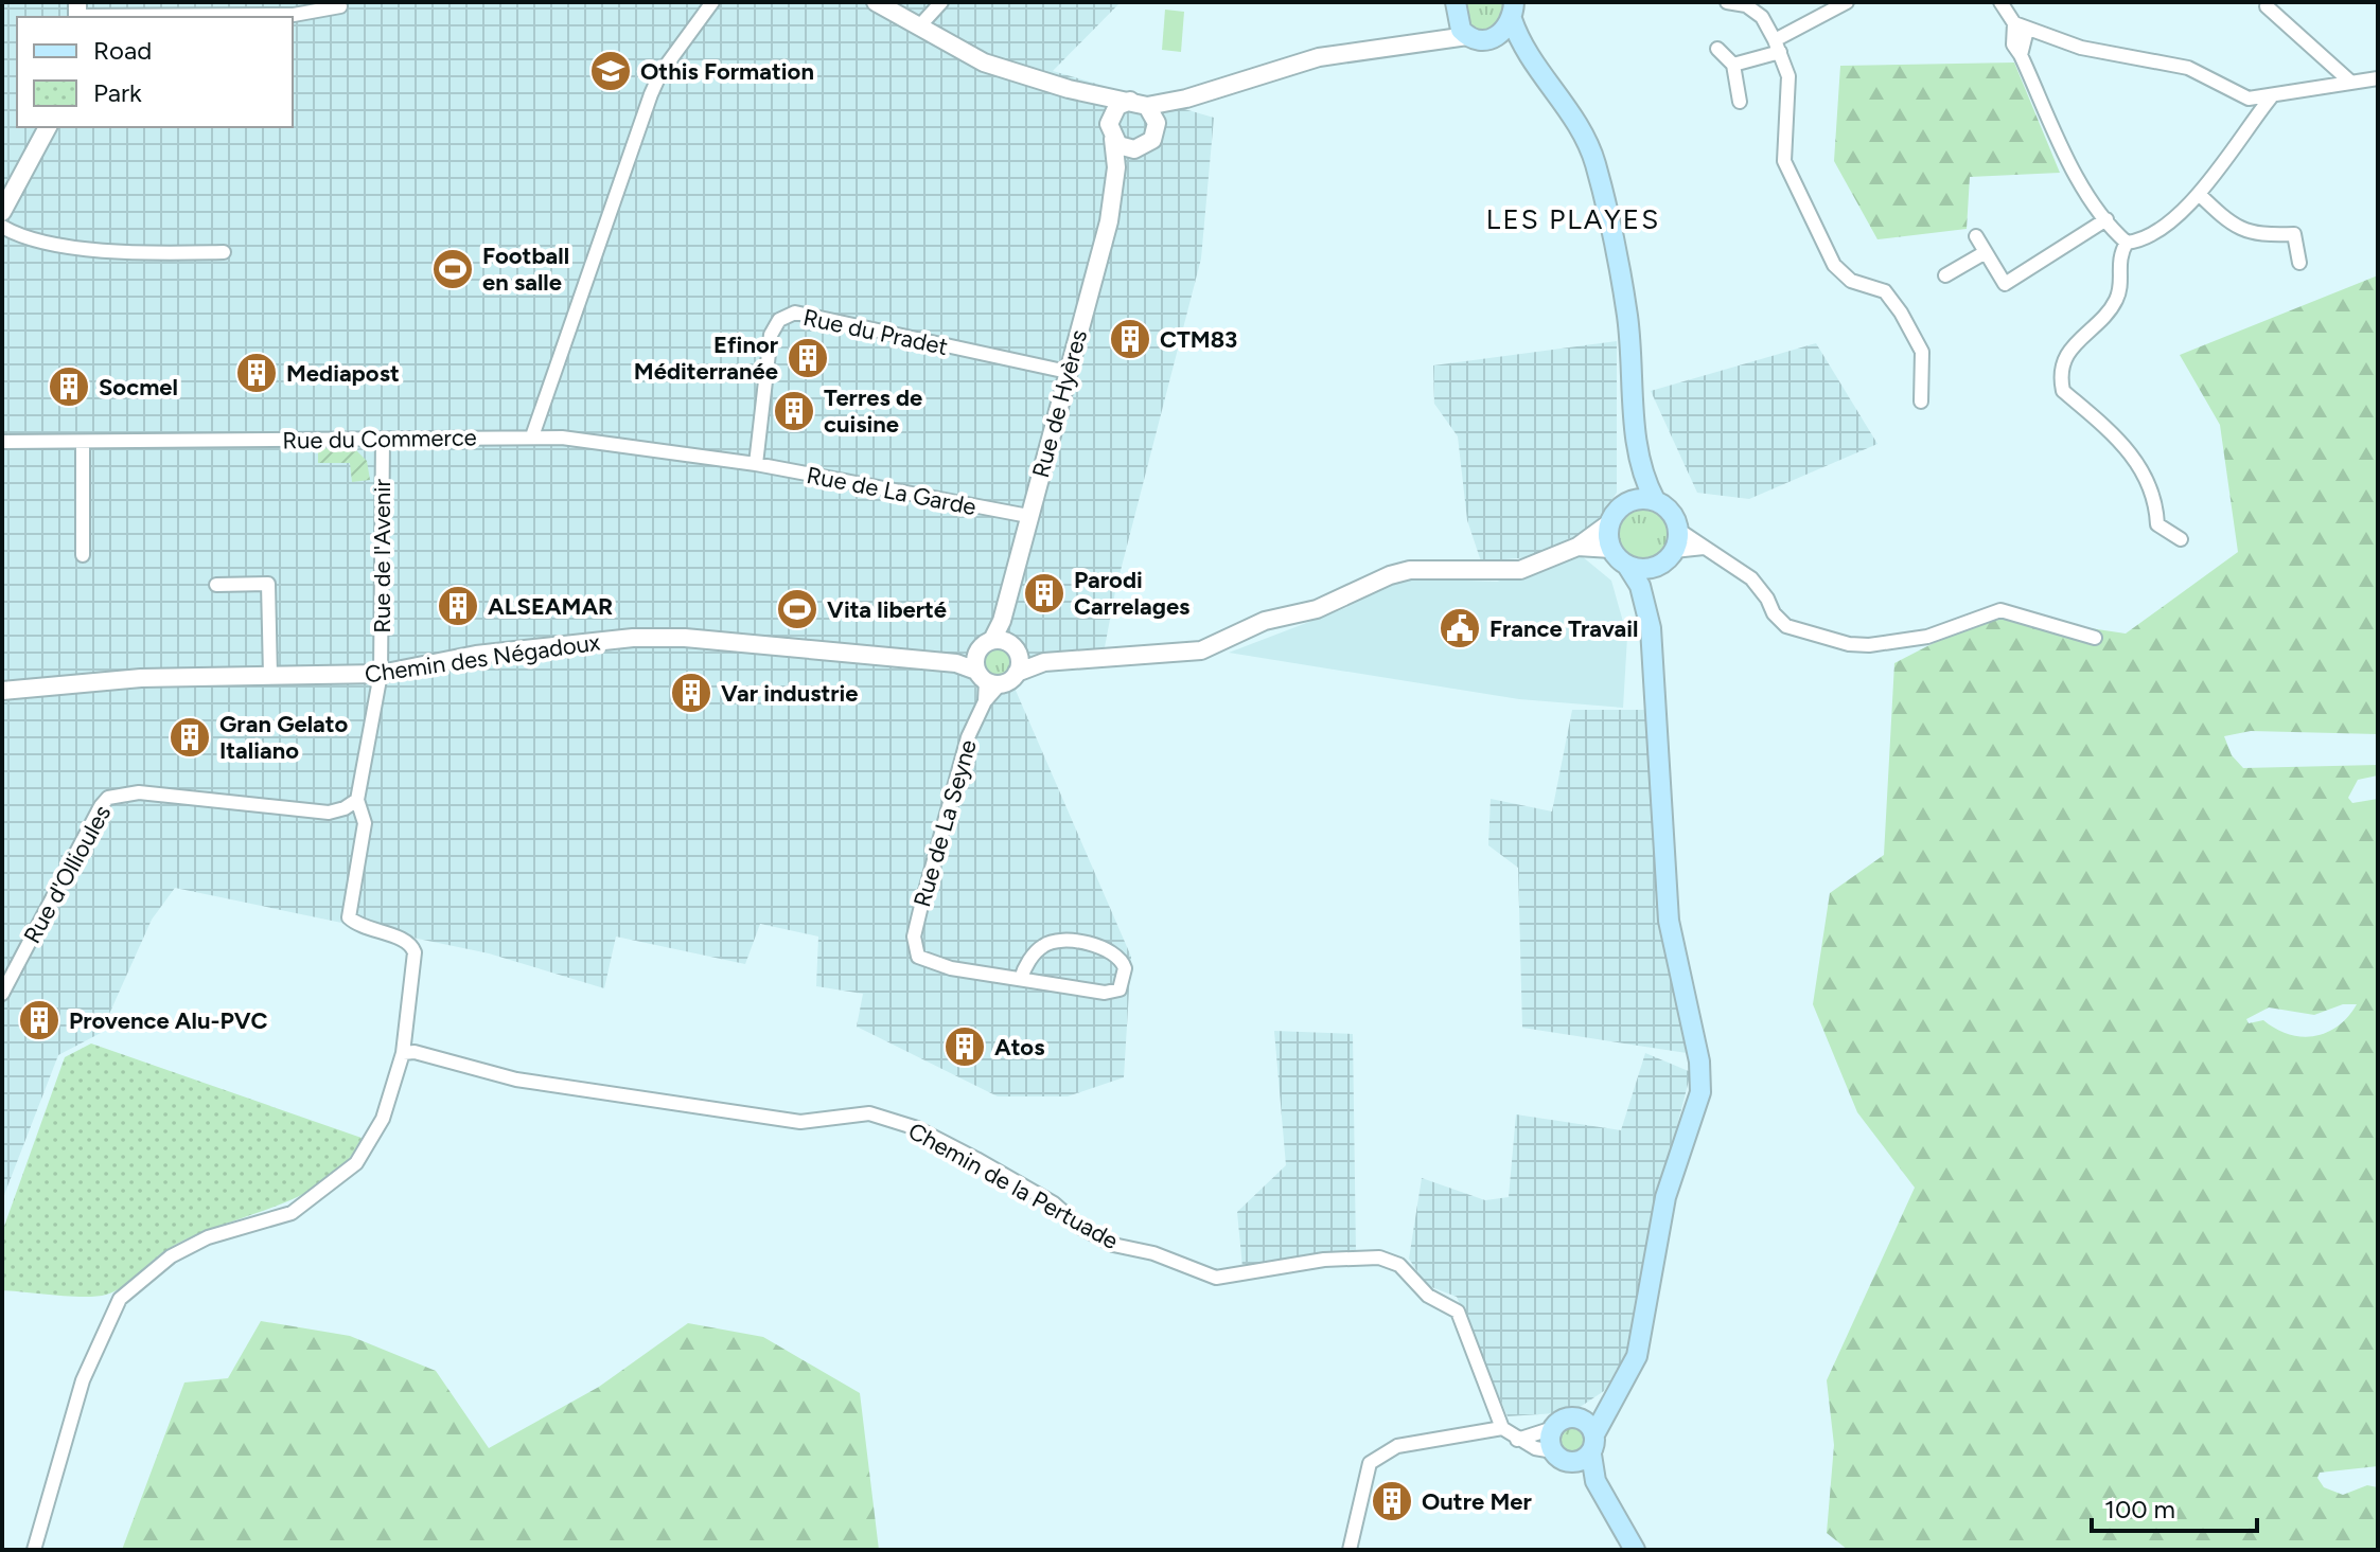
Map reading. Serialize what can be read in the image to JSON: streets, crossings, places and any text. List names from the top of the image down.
{
  "streets": {
    "street": [
      "Rue du Pradet",
      "Rue de Hyères",
      "Rue du Commerce",
      "Rue de La Garde",
      "Rue de l'Avenir",
      "Chemin des Négadoux",
      "Rue de La Seyne",
      "Rue d'Ollioules",
      "Chemin de la Pertuade"
    ]
  },
  "crossings": [
    ["Rue du Pradet", "Rue de Hyères"],
    ["Rue du Pradet", "Rue du Commerce"],
    ["Rue du Pradet", "Rue de La Garde"],
    ["Rue de Hyères", "Rue de La Garde"],
    ["Rue du Commerce", "Rue de La Garde"],
    ["Rue du Commerce", "Rue de l'Avenir"],
    ["Rue de l'Avenir", "Chemin des Négadoux"],
    ["Rue de l'Avenir", "Rue d'Ollioules"],
    ["Chemin des Négadoux", "Rue de La Seyne"]
  ],
  "districts": ["LES PLAYES"],
  "places": {
    "school or university": ["Othis Formation"],
    "sports": ["Football en salle", "Vita liberté"],
    "building": [
      "CTM83",
      "Efinor Méditerranée",
      "Mediapost",
      "Socmel",
      "Terres de cuisine",
      "Parodi Carrelages",
      "ALSEAMAR",
      "Var industrie",
      "Gran Gelato Italiano",
      "Provence Alu-PVC",
      "Atos",
      "Outre Mer"
    ],
    "public building": ["France Travail"]
  },
  "legend": ["Road", "Park"],
  "scale_bar": "100 m"
}
